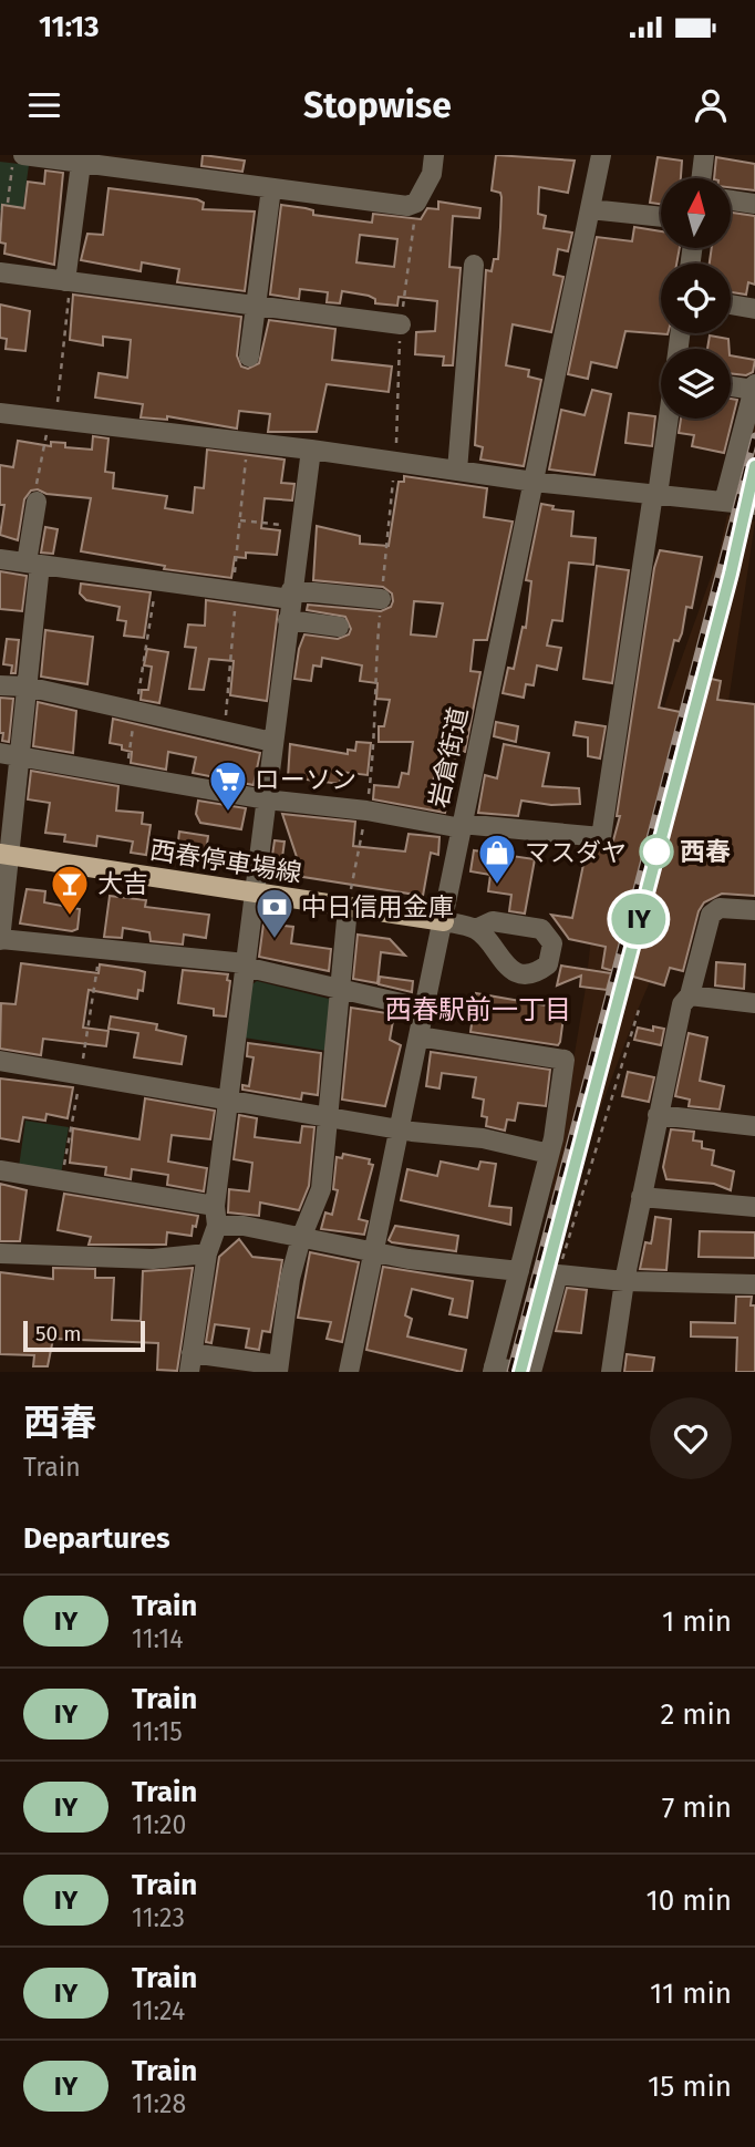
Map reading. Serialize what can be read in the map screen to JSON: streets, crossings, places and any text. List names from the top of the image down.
{
  "streets": {
    "main road": ["西春停車場線"],
    "street": ["岩倉街道"]
  },
  "crossings": [
    ["岩倉街道", "西春停車場線"]
  ],
  "districts": ["西春駅前一丁目"],
  "places": {
    "supermarket": ["ローソン"],
    "other": ["西春"],
    "shop": ["マスダヤ"],
    "bar": ["大吉"],
    "bank": ["中日信用金庫"]
  },
  "scale_bar": "50 m",
  "north": "top",
  "page": {
    "status": "11:13",
    "header": "Stopwise",
    "on_map": "IY",
    "scale": "50 m",
    "heading": [
      ["西春", "Train"],
      "Departures"
    ],
    "list": [
      {
        "mark": "IY",
        "name": "Train",
        "note": "11:14",
        "value": "1 min"
      },
      {
        "mark": "IY",
        "name": "Train",
        "note": "11:15",
        "value": "2 min"
      },
      {
        "mark": "IY",
        "name": "Train",
        "note": "11:20",
        "value": "7 min"
      },
      {
        "mark": "IY",
        "name": "Train",
        "note": "11:23",
        "value": "10 min"
      },
      {
        "mark": "IY",
        "name": "Train",
        "note": "11:24",
        "value": "11 min"
      },
      {
        "mark": "IY",
        "name": "Train",
        "note": "11:28",
        "value": "15 min"
      }
    ]
  }
}
